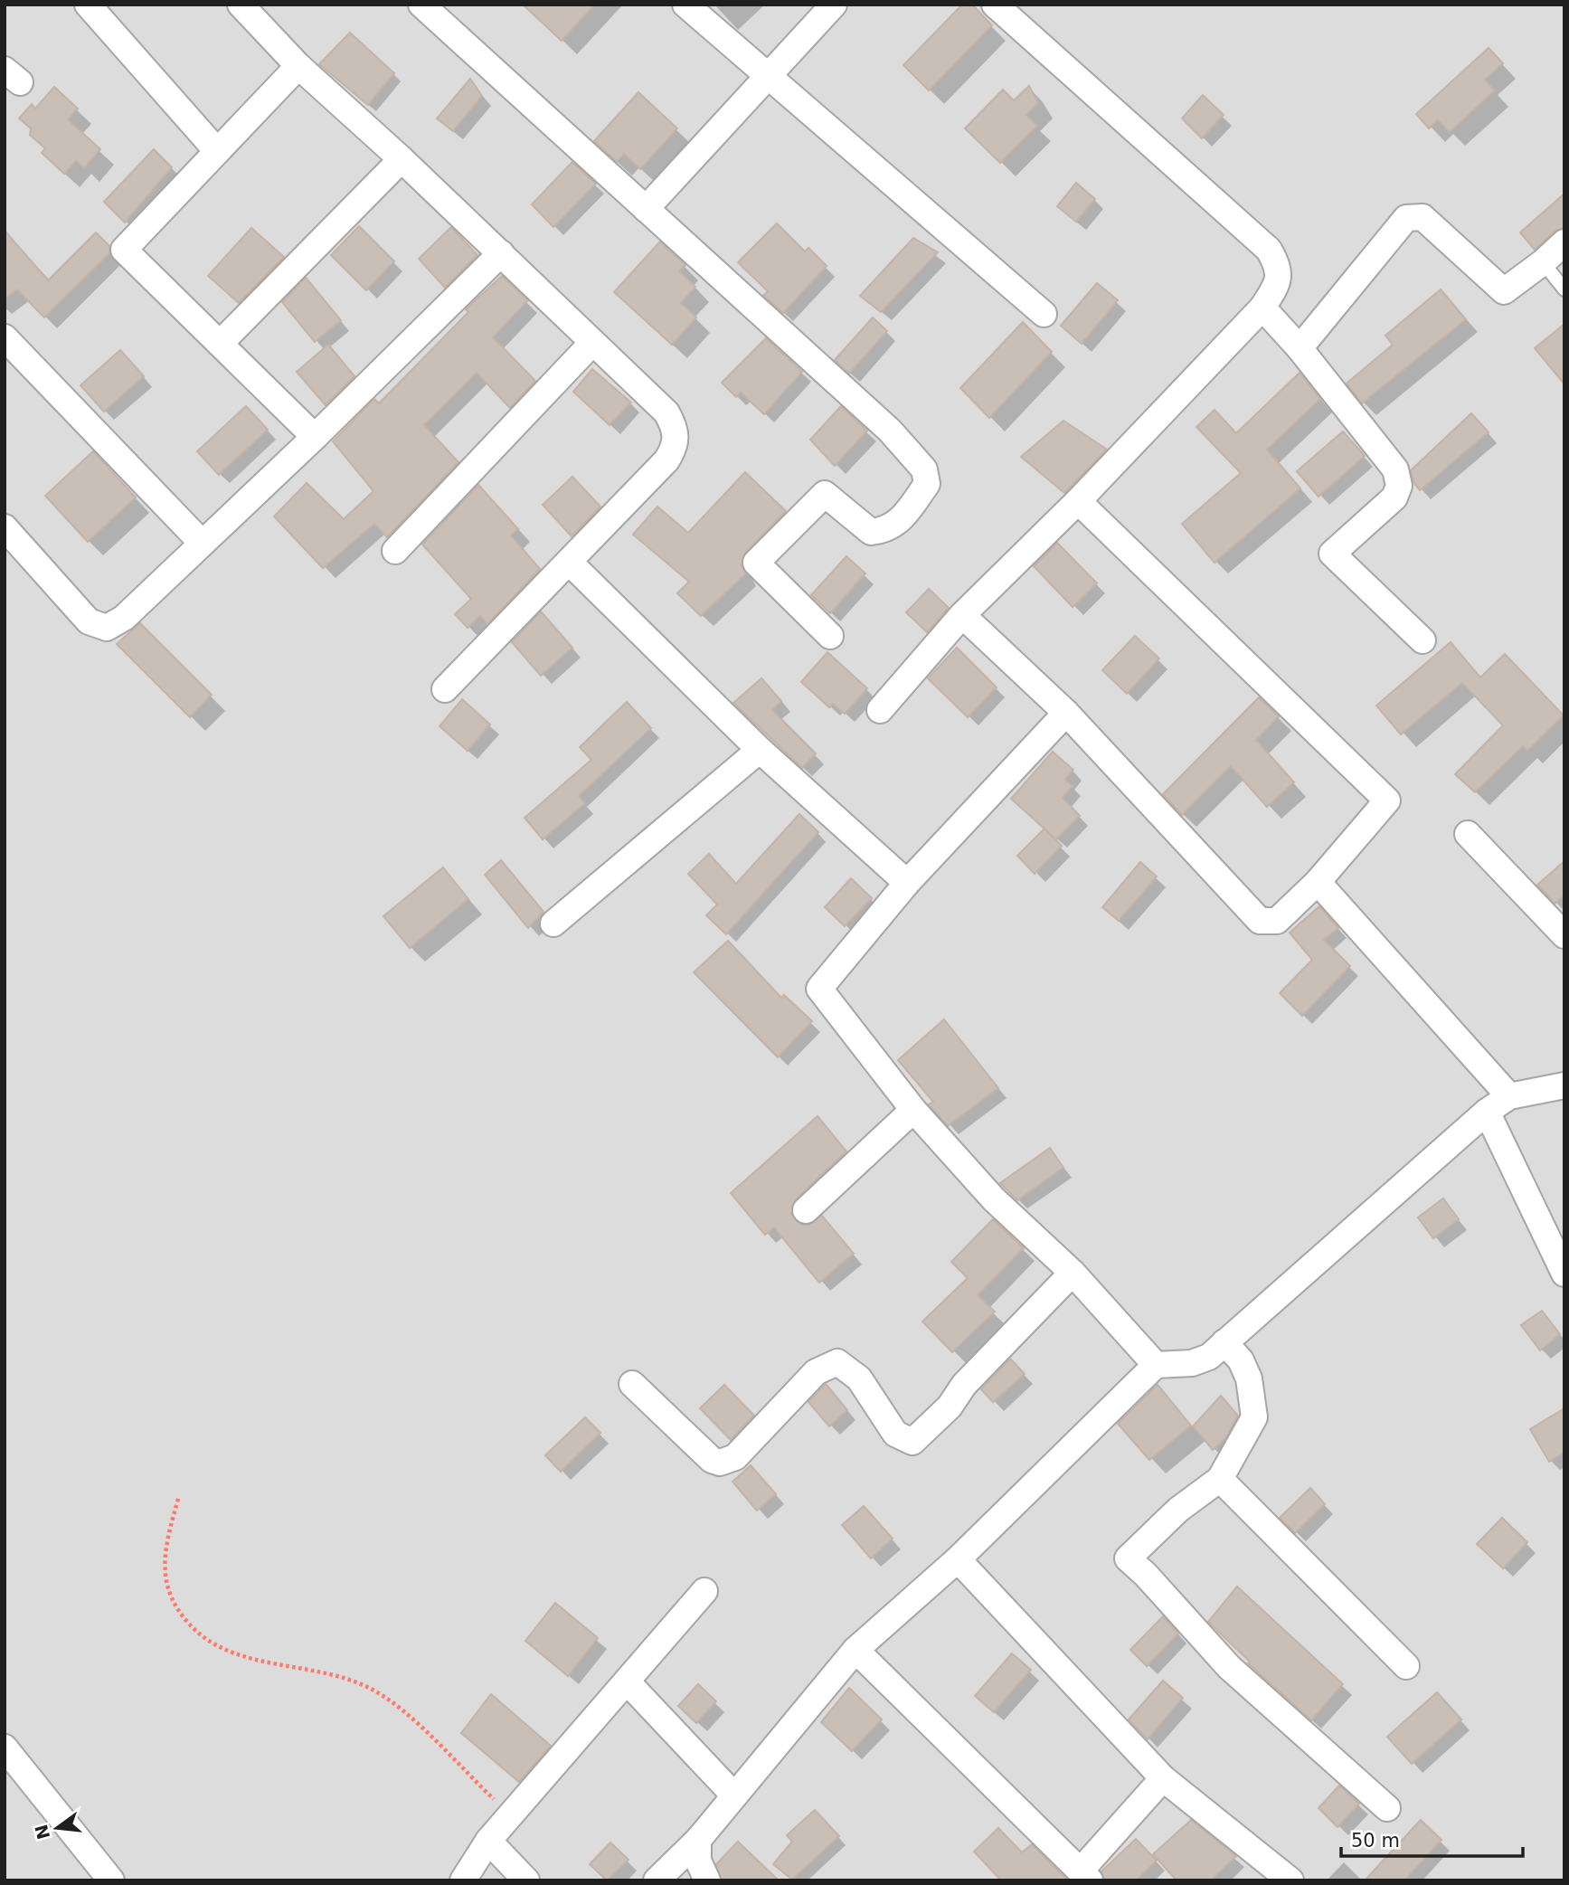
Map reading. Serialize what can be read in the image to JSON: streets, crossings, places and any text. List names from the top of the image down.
{
  "scale_bar": "50 m",
  "north": "left"
}
